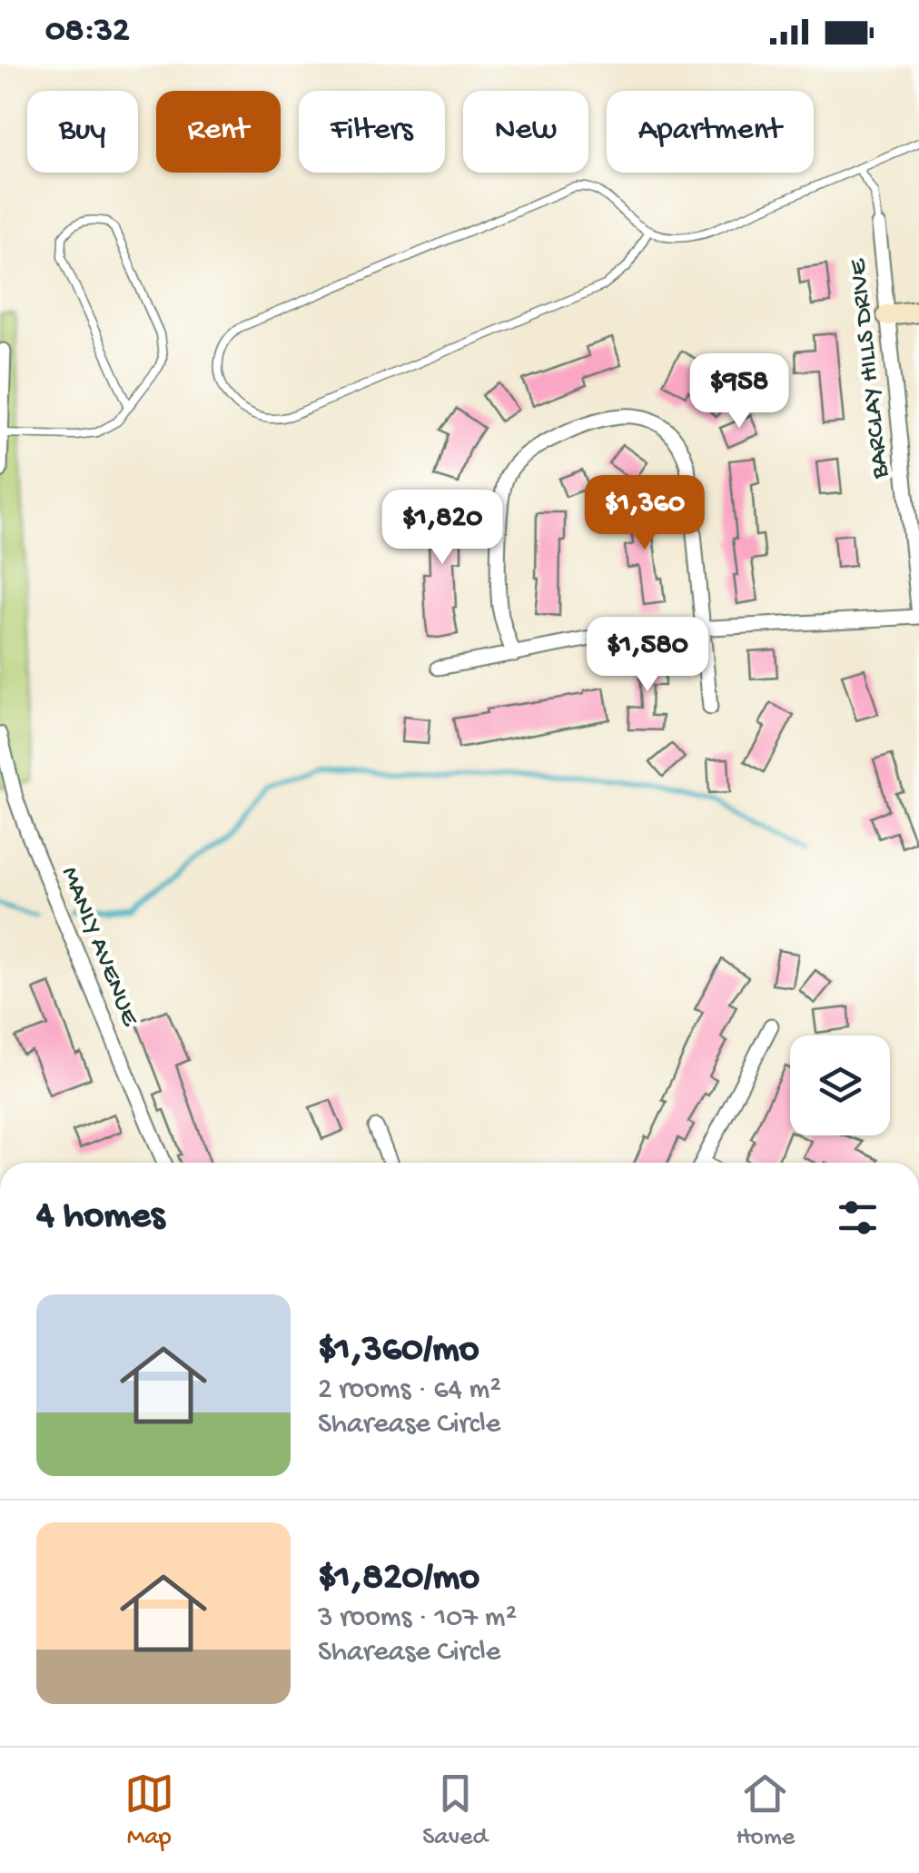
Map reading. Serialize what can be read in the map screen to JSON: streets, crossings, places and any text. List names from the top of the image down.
{
  "streets": {
    "street": ["BARCLAY HILLS DRIVE", "MANLY AVENUE"]
  },
  "page": {
    "status": "08:32",
    "chip": [
      "Buy",
      "Rent",
      "Filters",
      "New",
      "Apartment"
    ],
    "price": [
      "$958",
      "$1,360",
      "$1,820",
      "$1,580"
    ],
    "heading": "4 homes",
    "list": [
      {
        "name": "$1,360/mo",
        "note": "2 rooms · 64 m² · Sharease Circle"
      },
      {
        "name": "$1,820/mo",
        "note": "3 rooms · 107 m² · Sharease Circle"
      }
    ],
    "tabs": ["Map", "Saved", "Home"]
  }
}
